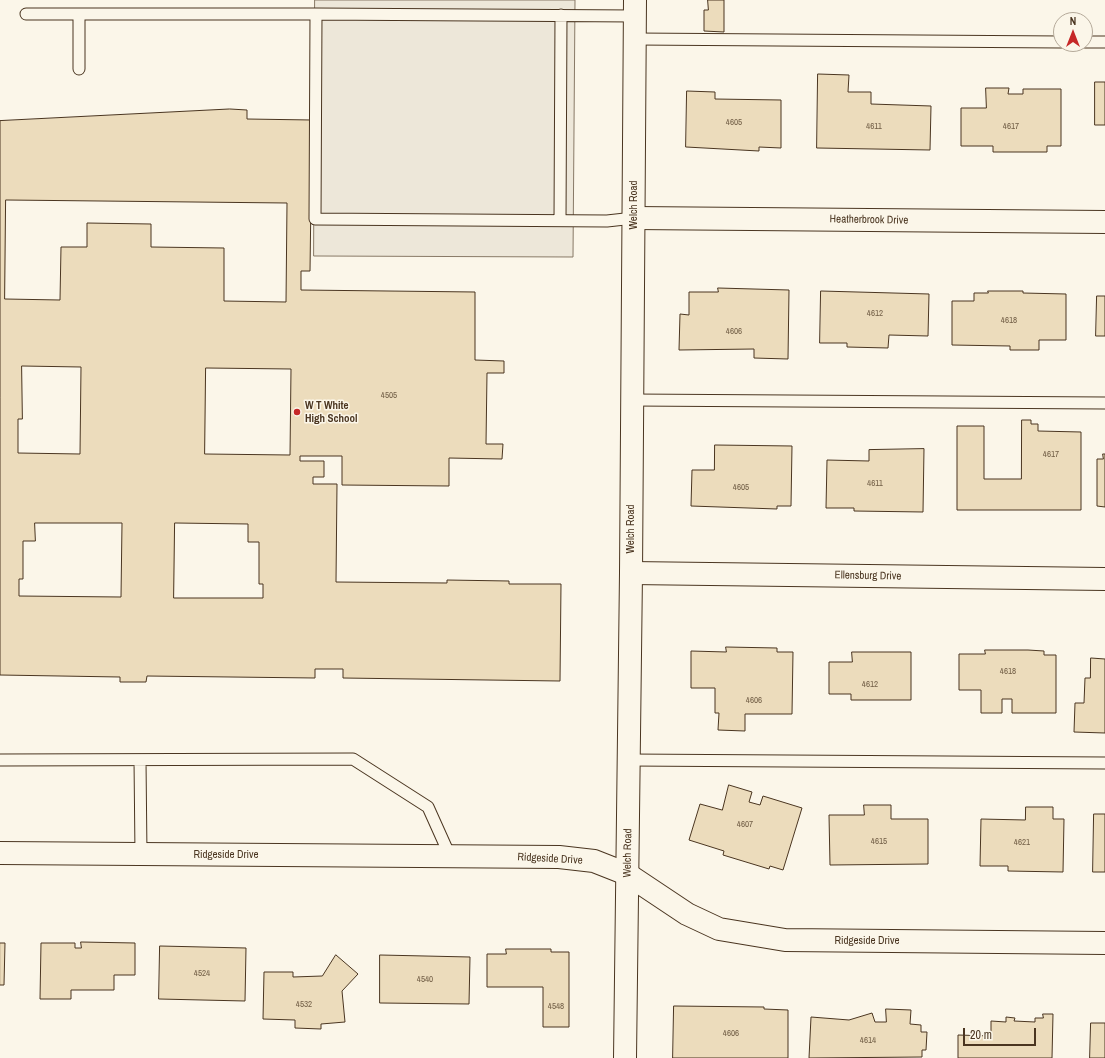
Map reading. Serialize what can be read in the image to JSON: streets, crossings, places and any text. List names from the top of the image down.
{
  "streets": {
    "street": [
      "Welch Road",
      "Heatherbrook Drive",
      "Ellensburg Drive",
      "Ridgeside Drive"
    ]
  },
  "crossings": [
    ["Welch Road", "Heatherbrook Drive"],
    ["Welch Road", "Ellensburg Drive"],
    ["Welch Road", "Ridgeside Drive"]
  ],
  "places": ["W T White High School"],
  "house_numbers": [
    "4605",
    "4611",
    "4617",
    "4612",
    "4618",
    "4606",
    "4505",
    "4617",
    "4611",
    "4605",
    "4618",
    "4612",
    "4606",
    "4607",
    "4615",
    "4621",
    "4524",
    "4540",
    "4532",
    "4548",
    "4606",
    "4614"
  ],
  "scale_bar": "20 m",
  "north": "top"
}
